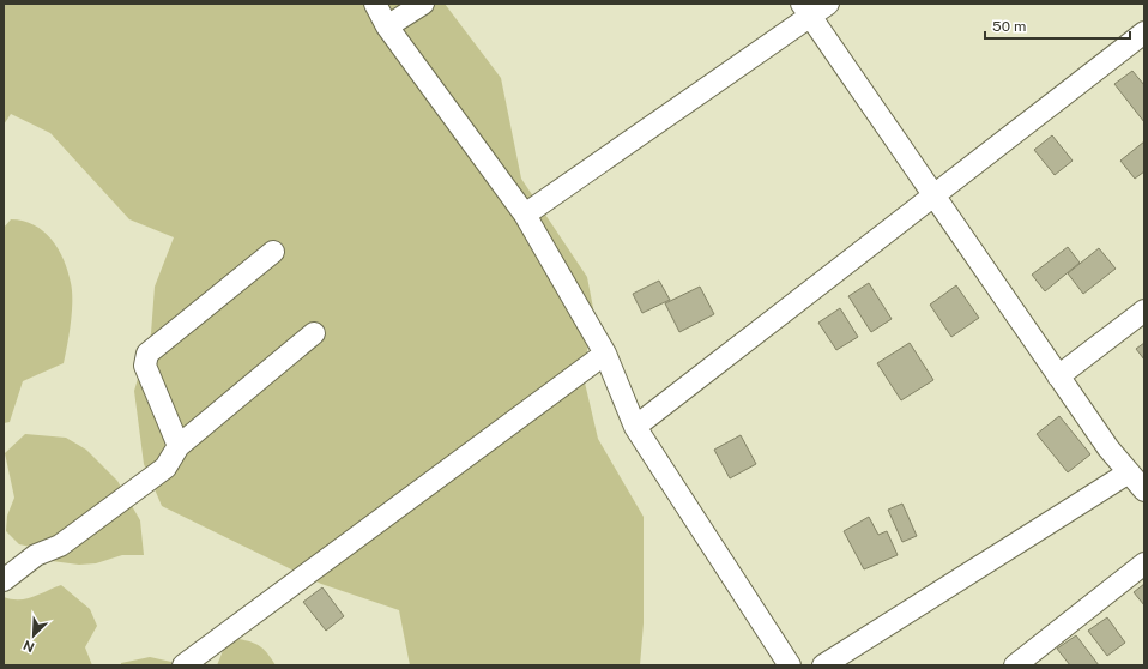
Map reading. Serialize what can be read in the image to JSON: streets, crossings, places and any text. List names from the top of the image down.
{
  "scale_bar": "50 m",
  "north": "bottom left"
}
